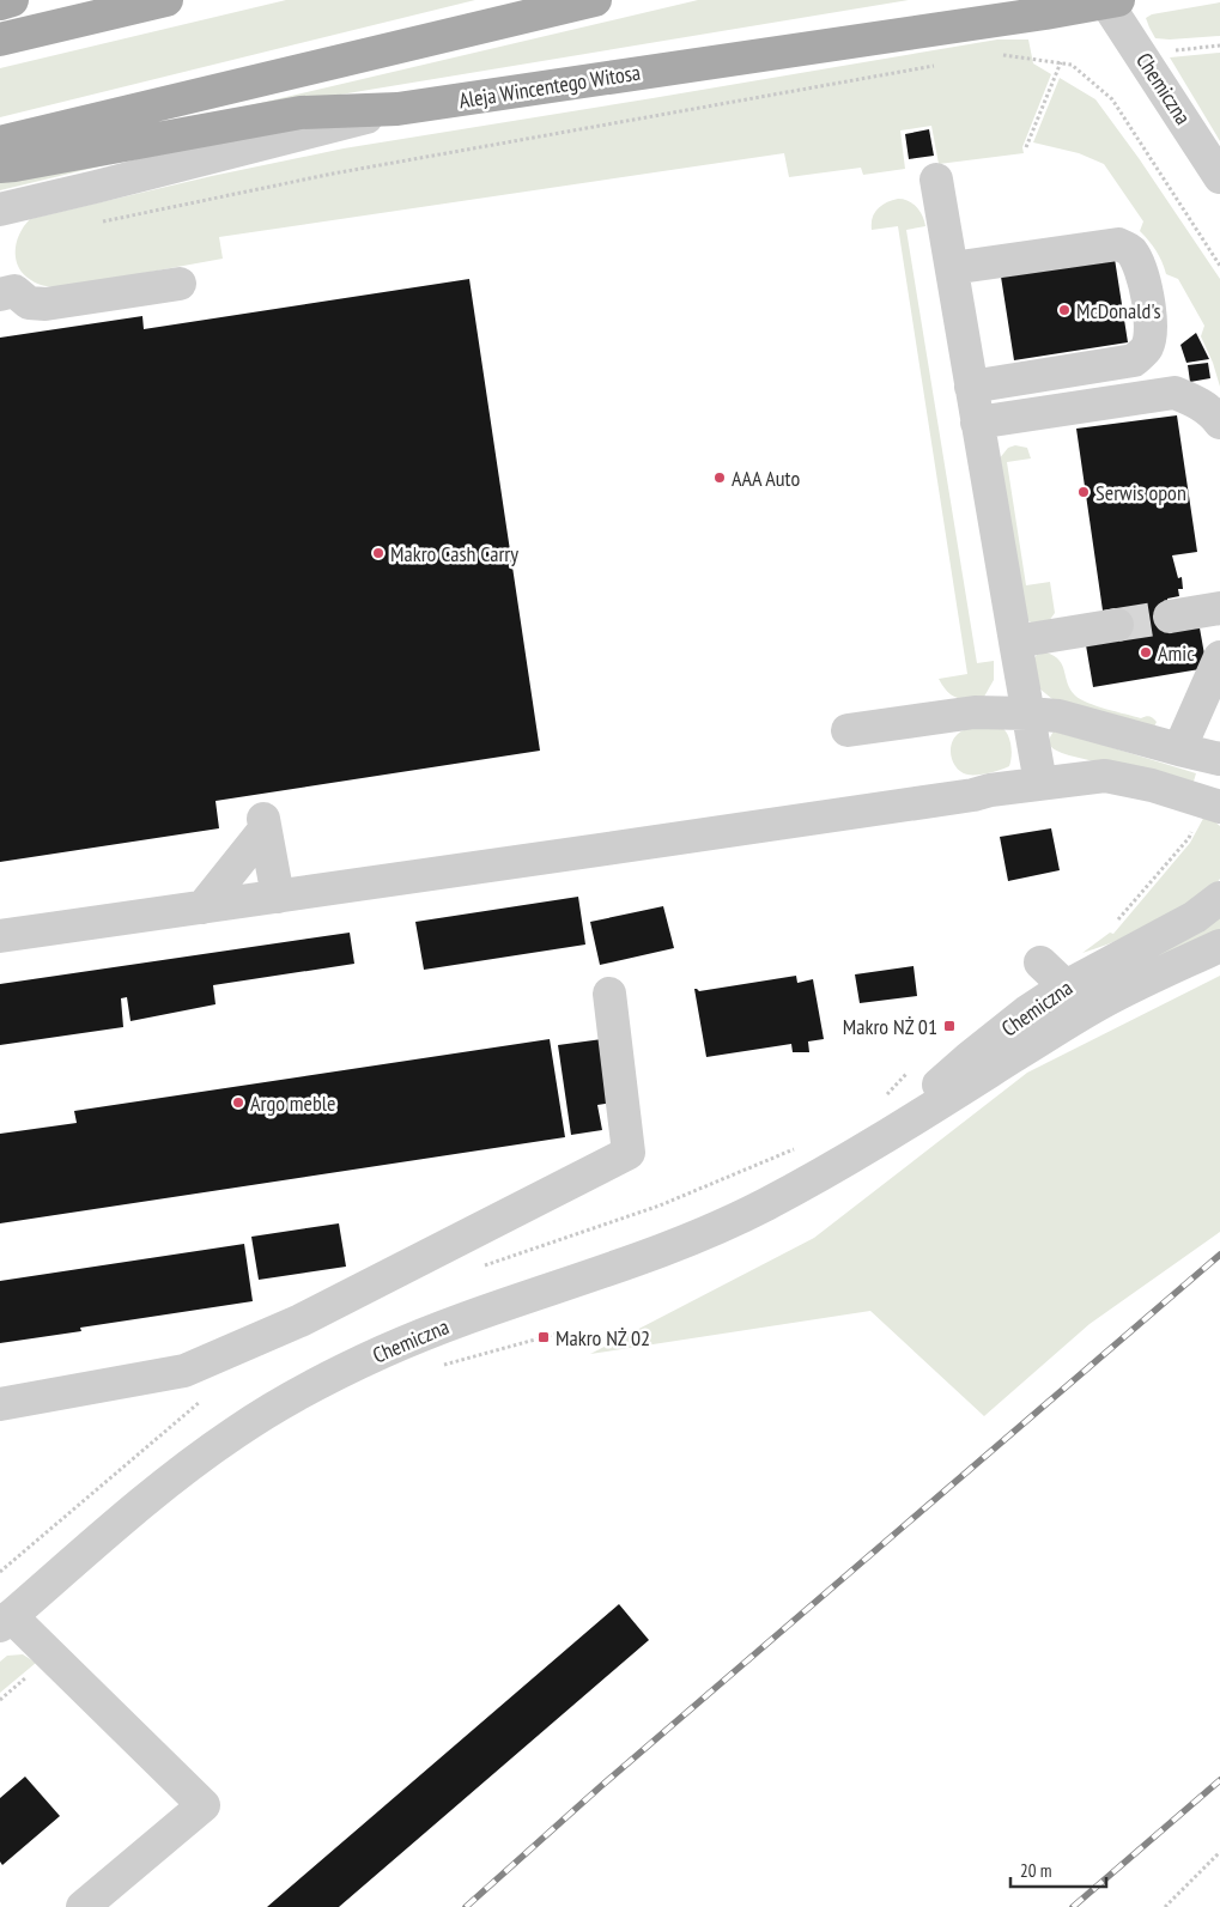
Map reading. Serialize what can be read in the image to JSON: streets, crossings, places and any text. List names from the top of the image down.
{
  "streets": {
    "main road": ["Aleja Wincentego Witosa"],
    "street": ["Chemiczna"]
  },
  "crossings": [
    ["Aleja Wincentego Witosa", "Chemiczna"]
  ],
  "places": {
    "other": [
      "McDonald's",
      "AAA Auto",
      "Serwis opon",
      "Makro Cash Carry",
      "Amic",
      "Argo meble"
    ],
    "transit": ["Makro NŻ 01", "Makro NŻ 02"]
  },
  "scale_bar": "20 m"
}
